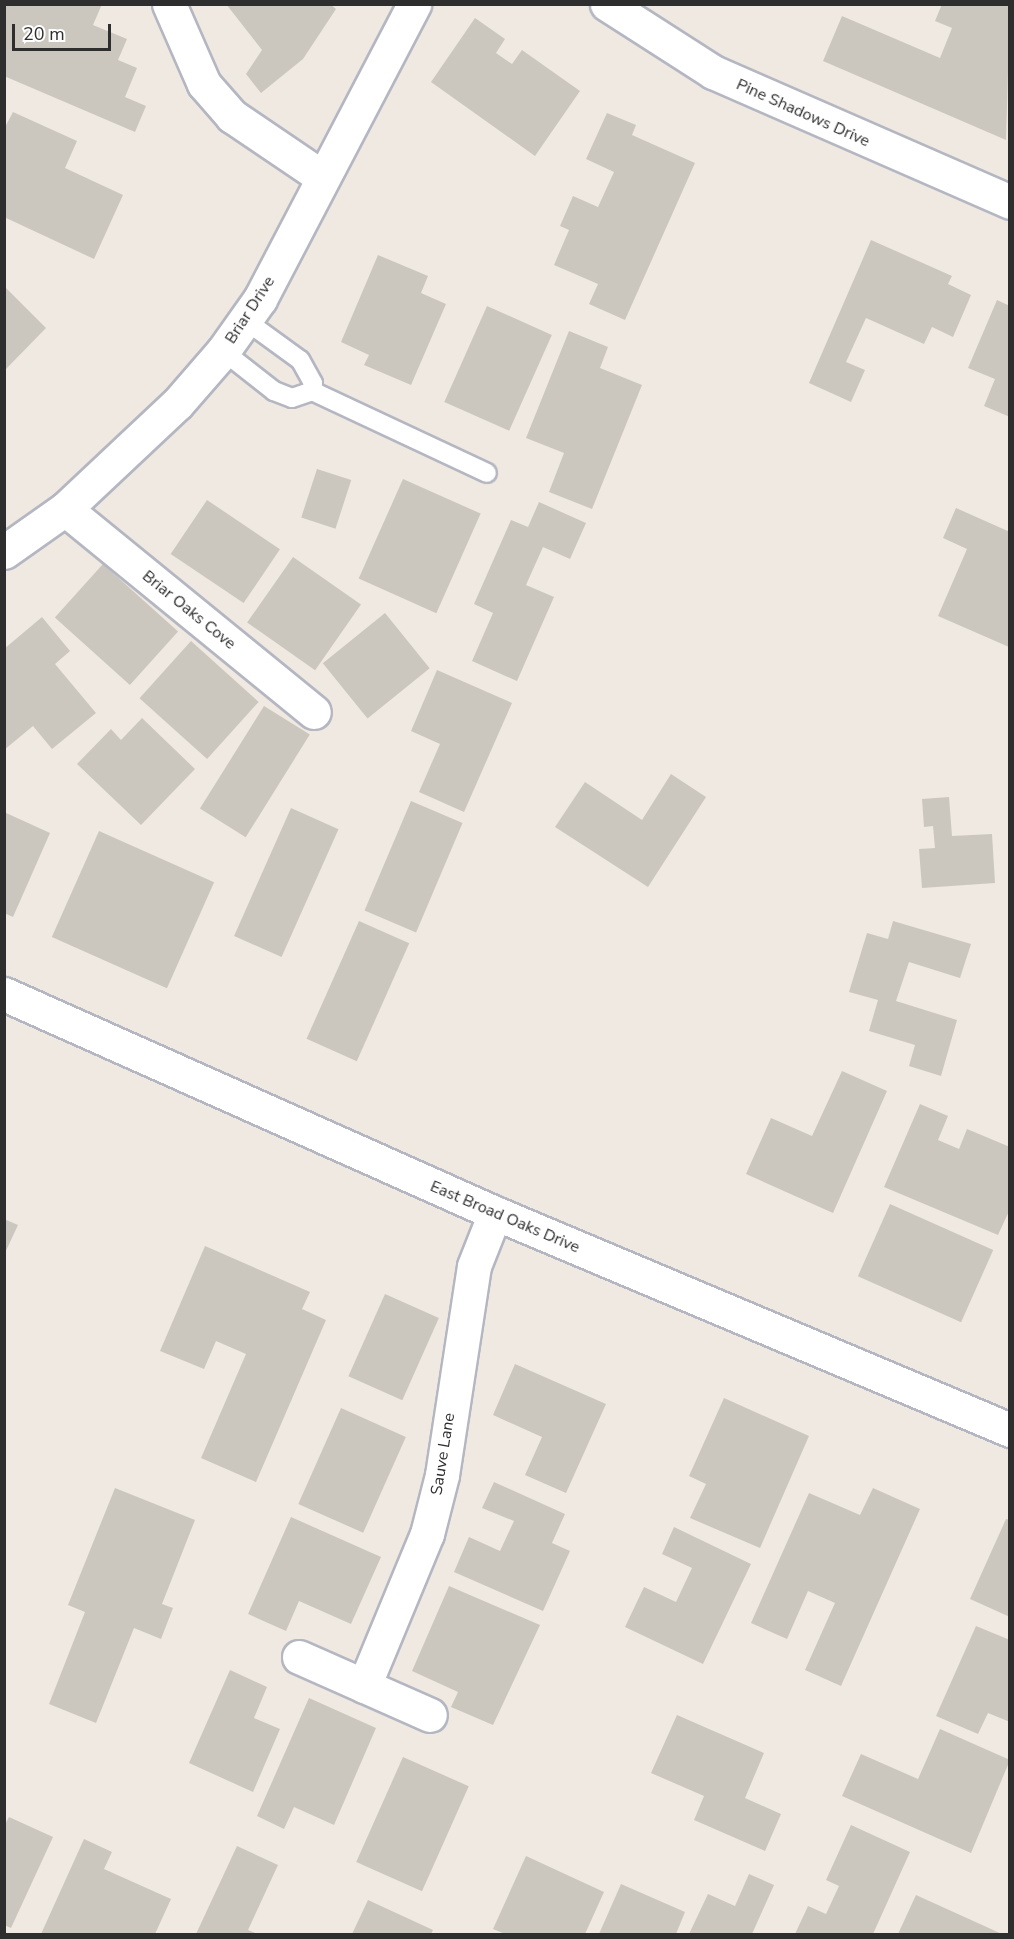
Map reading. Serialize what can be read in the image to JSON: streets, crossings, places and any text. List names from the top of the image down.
{
  "streets": {
    "street": [
      "Pine Shadows Drive",
      "Briar Drive",
      "Briar Oaks Cove",
      "East Broad Oaks Drive",
      "Sauve Lane"
    ]
  },
  "crossings": [
    ["Briar Drive", "Briar Oaks Cove"],
    ["East Broad Oaks Drive", "Sauve Lane"]
  ],
  "scale_bar": "20 m"
}
